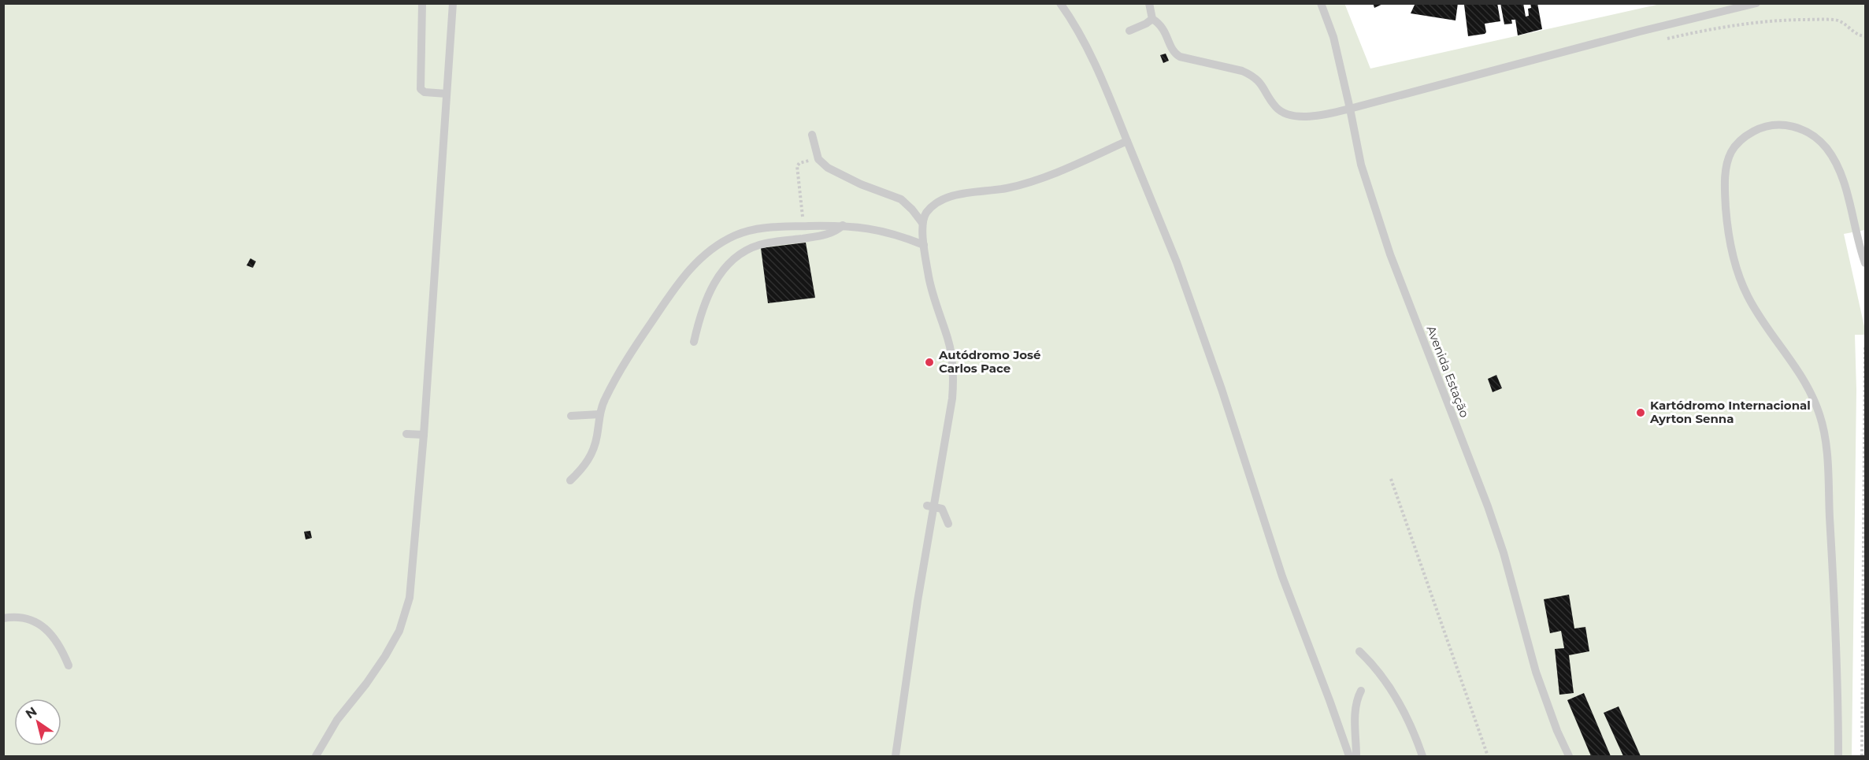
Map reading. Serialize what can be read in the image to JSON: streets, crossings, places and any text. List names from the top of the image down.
{
  "streets": {
    "lane": ["Avenida Estação"]
  },
  "places": ["Autódromo José Carlos Pace", "Kartódromo Internacional Ayrton Senna"],
  "north": "top left"
}
